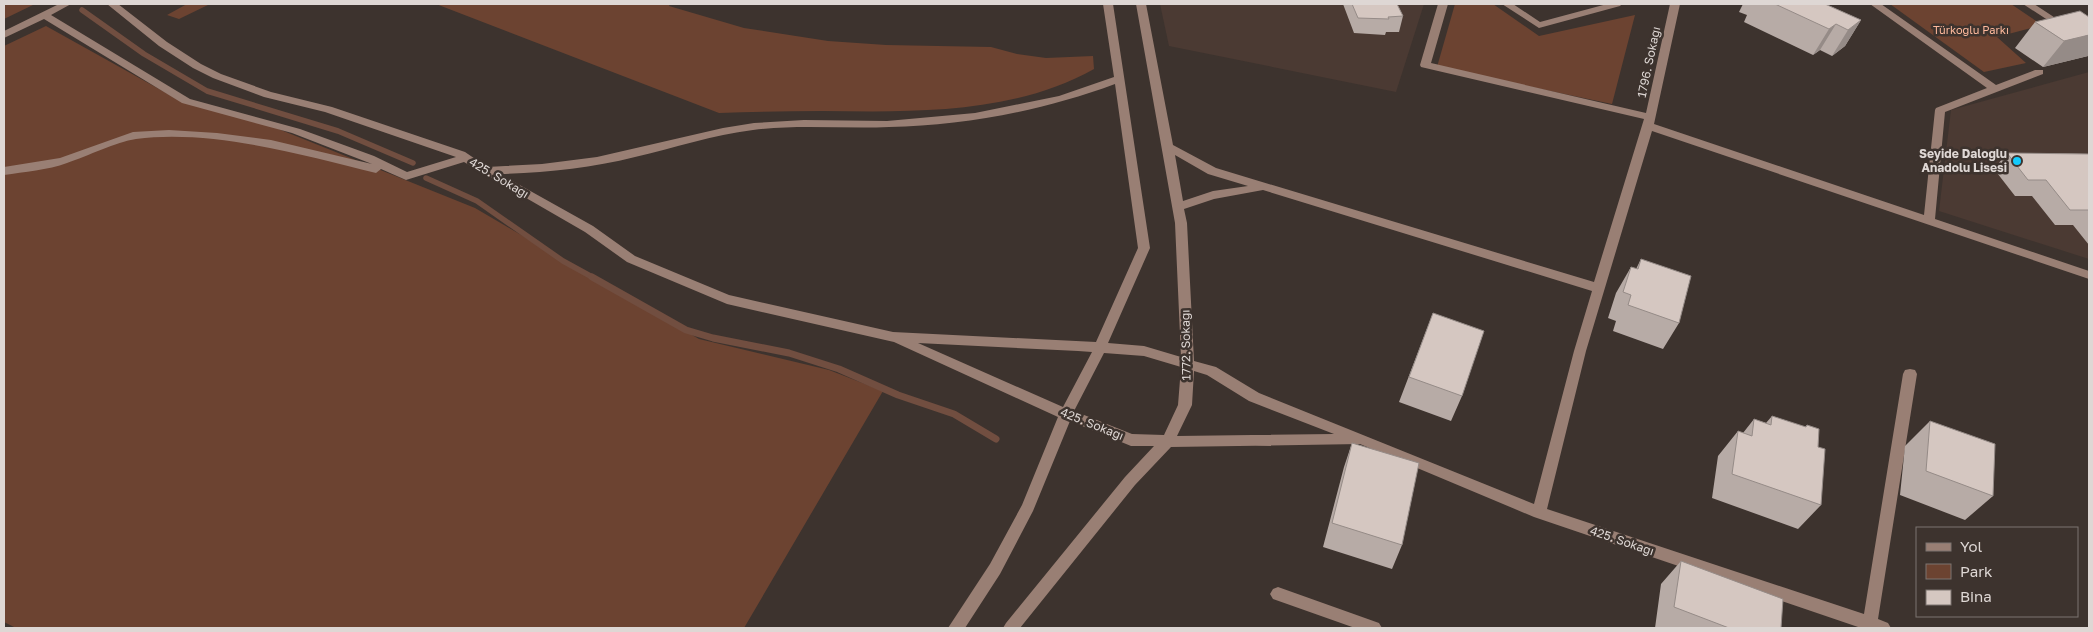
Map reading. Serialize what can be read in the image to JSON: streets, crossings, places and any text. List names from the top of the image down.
{
  "streets": {
    "street": ["1796. Sokağı", "425. Sokağı", "1772. Sokağı"]
  },
  "crossings": [
    ["1796. Sokağı", "425. Sokağı"],
    ["425. Sokağı", "1772. Sokağı"]
  ],
  "parks": ["Türkoğlu Parkı"],
  "places": ["Seyide Daloğlu Anadolu Lisesi"],
  "legend": ["Yol", "Park", "Bina"]
}
